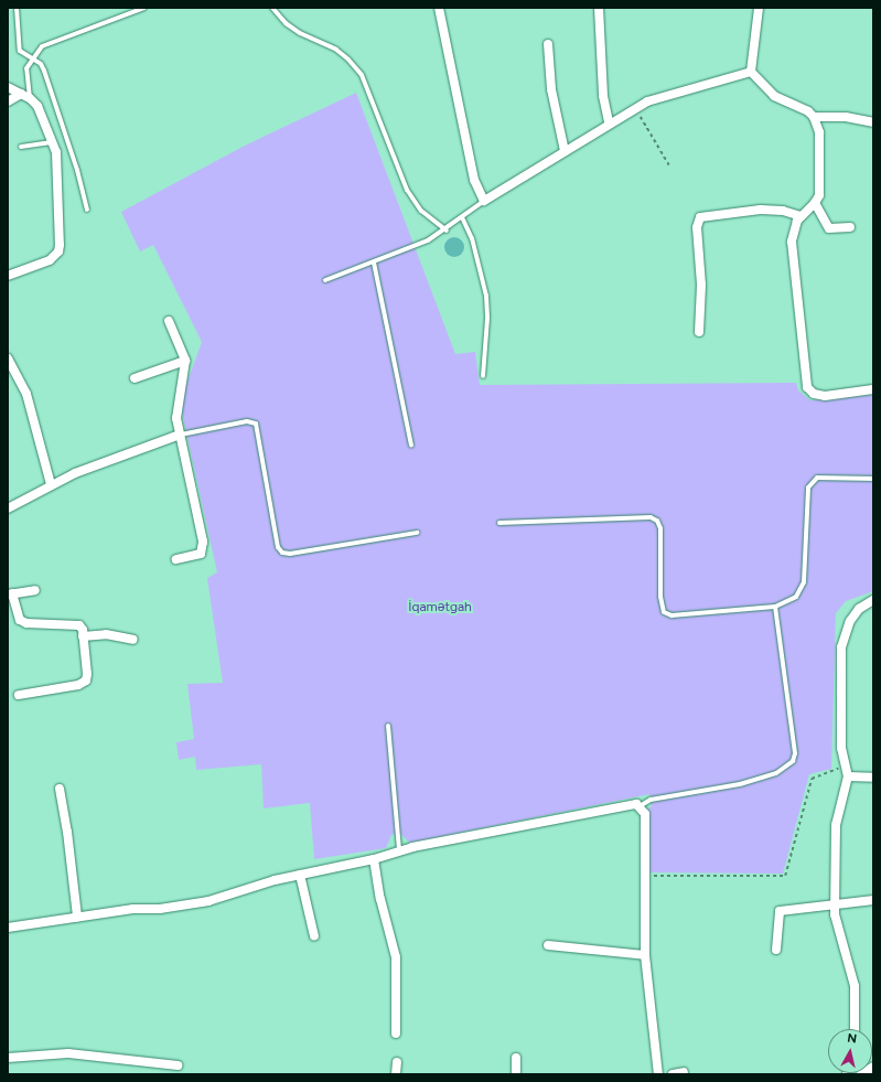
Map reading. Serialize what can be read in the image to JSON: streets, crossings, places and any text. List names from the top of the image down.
{
  "parks": ["İqamətgah"],
  "north": "top"
}
